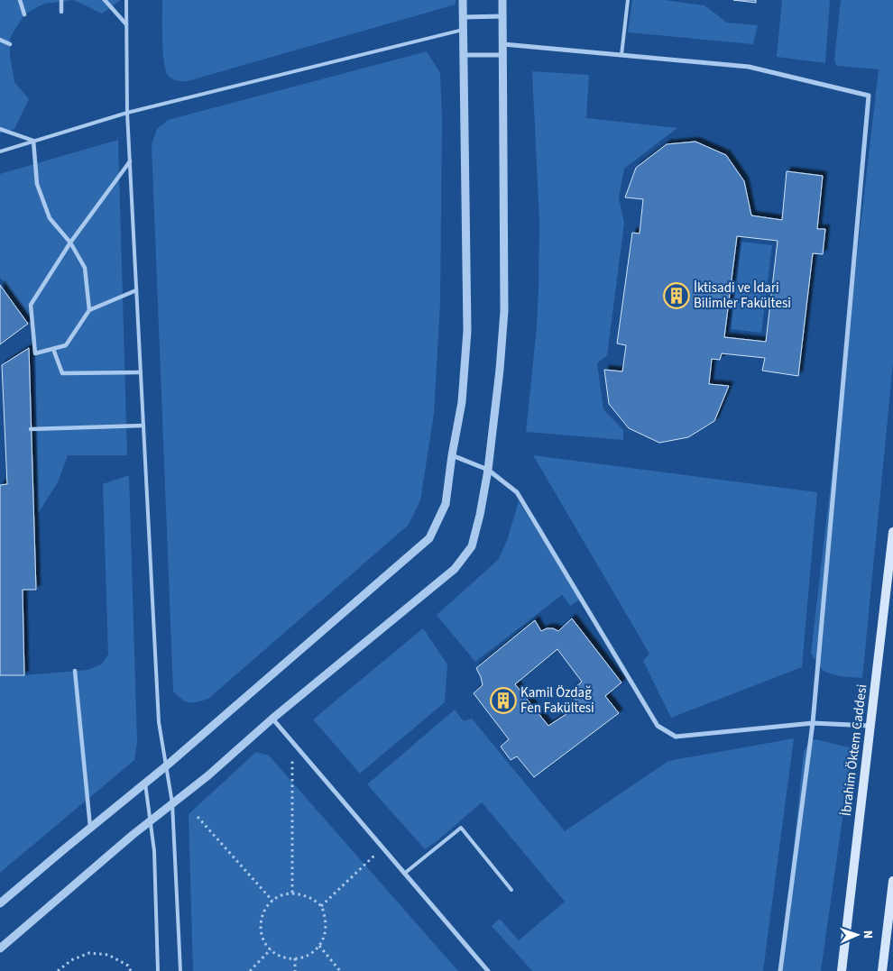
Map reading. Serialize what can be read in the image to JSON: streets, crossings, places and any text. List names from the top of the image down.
{
  "streets": {
    "main road": ["İbrahim Öktem Caddesi"]
  },
  "places": {
    "building": ["İktisadi ve İdari Bilimler Fakültesi", "Kamil Özdağ Fen Fakültesi"]
  },
  "north": "right"
}
